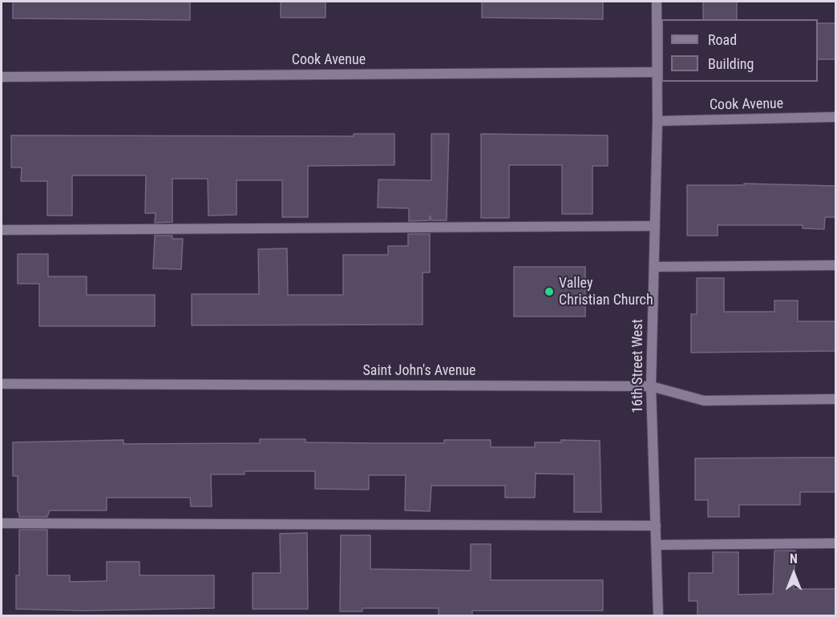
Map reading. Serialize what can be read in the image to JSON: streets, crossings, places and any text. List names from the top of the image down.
{
  "streets": {
    "street": ["Cook Avenue", "16th Street West", "Saint John's Avenue"]
  },
  "crossings": [
    ["Cook Avenue", "16th Street West"],
    ["16th Street West", "Saint John's Avenue"]
  ],
  "places": ["Valley Christian Church"],
  "legend": ["Road", "Building"],
  "north": "top"
}
